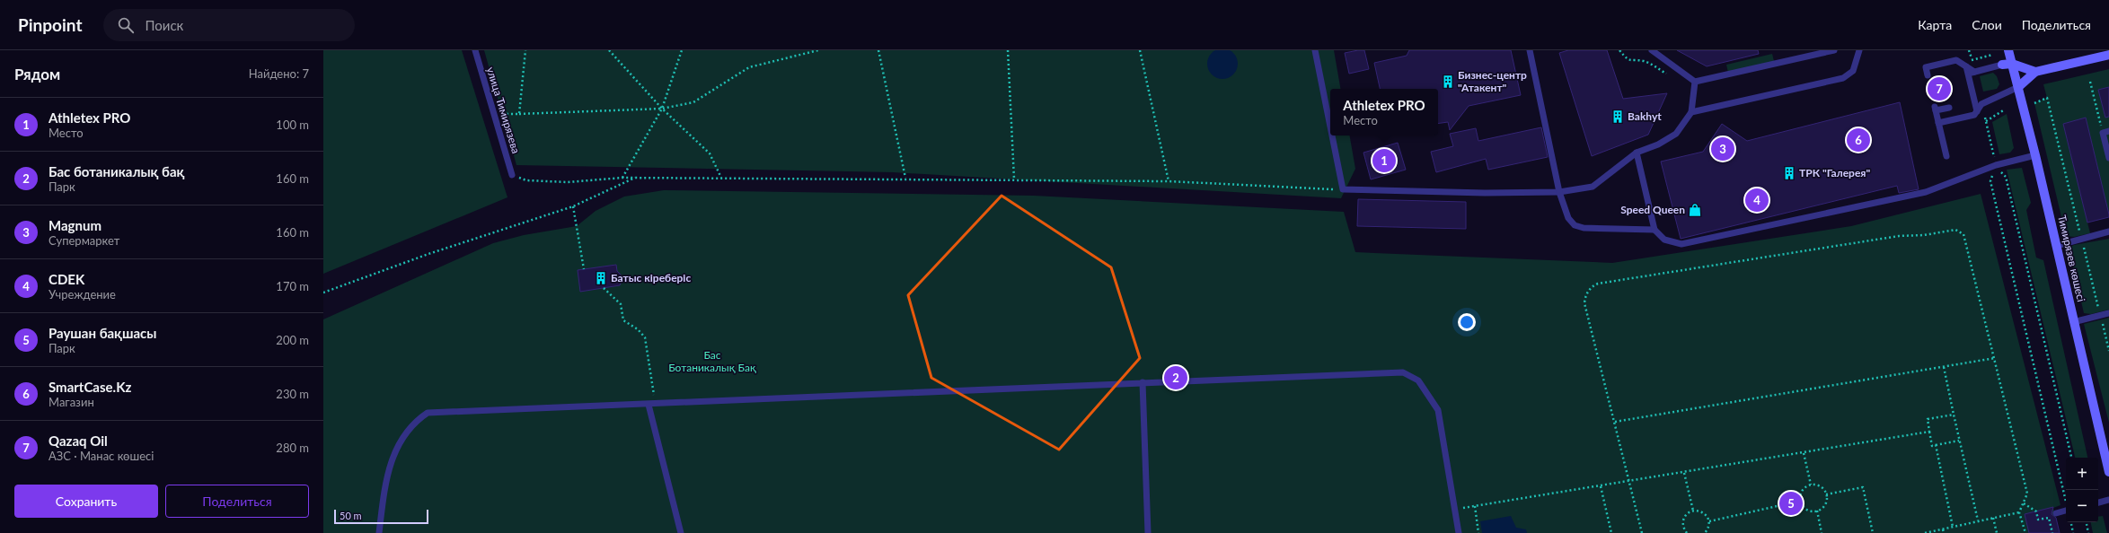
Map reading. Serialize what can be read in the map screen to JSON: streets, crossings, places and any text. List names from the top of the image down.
{
  "streets": {
    "street": ["Тимирязев көшесі"],
    "lane": ["улица Тимирязева"]
  },
  "parks": ["Бас Ботаникалық Бақ"],
  "places": {
    "building": [
      "Бизнес-центр \"Атакент\"",
      "Bakhyt",
      "ТРК \"Галерея\"",
      "Батыс кіреберіс"
    ],
    "shop": ["Speed Queen"]
  },
  "scale_bar": "50 m",
  "page": {
    "header": "Pinpoint",
    "search": "Поиск",
    "nav": ["Карта", "Слои", "Поделиться"],
    "heading": ["Рядом", "Найдено: 7"],
    "pins": [
      "7",
      "6",
      "3",
      "1",
      "4",
      "2",
      "5"
    ],
    "popup": ["Athletex PRO", "Место"],
    "list": [
      {
        "mark": "1",
        "name": "Athletex PRO",
        "note": "Место",
        "value": "100 m"
      },
      {
        "mark": "2",
        "name": "Бас ботаникалық бақ",
        "note": "Парк",
        "value": "160 m"
      },
      {
        "mark": "3",
        "name": "Magnum",
        "note": "Супермаркет",
        "value": "160 m"
      },
      {
        "mark": "4",
        "name": "CDEK",
        "note": "Учреждение",
        "value": "170 m"
      },
      {
        "mark": "5",
        "name": "Раушан бақшасы",
        "note": "Парк",
        "value": "200 m"
      },
      {
        "mark": "6",
        "name": "SmartCase.Kz",
        "note": "Магазин",
        "value": "230 m"
      },
      {
        "mark": "7",
        "name": "Qazaq Oil",
        "note": "АЗС · Манас көшесі",
        "value": "280 m"
      }
    ],
    "map_buttons": ["+", "−"],
    "buttons": ["Сохранить", "Поделиться"],
    "scale": "50 m"
  }
}
